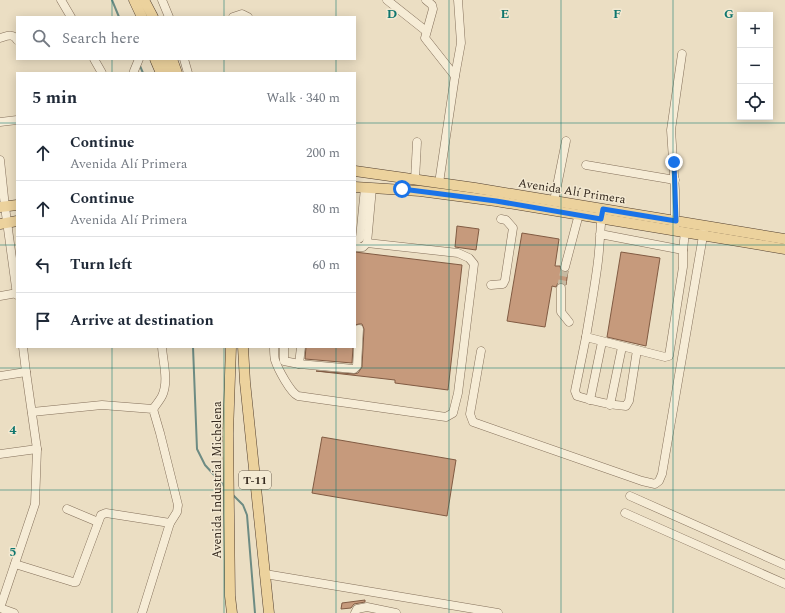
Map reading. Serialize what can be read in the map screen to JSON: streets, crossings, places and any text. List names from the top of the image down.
{
  "streets": {
    "main road": ["Avenida Alí Primera", "Avenida Industrial Michelena", "T-11"]
  },
  "page": {
    "map_buttons": ["+", "−"],
    "search": "Search here",
    "heading": ["5 min", "Walk · 340 m"],
    "list": [
      ["Continue", "Avenida Alí Primera", "200 m"],
      ["Continue", "Avenida Alí Primera", "80 m"],
      ["Turn left", "60 m"],
      "Arrive at destination"
    ]
  },
  "grid": {
    "columns": [
      "D",
      "E",
      "F",
      "G"
    ],
    "rows": ["4", "5"]
  }
}
